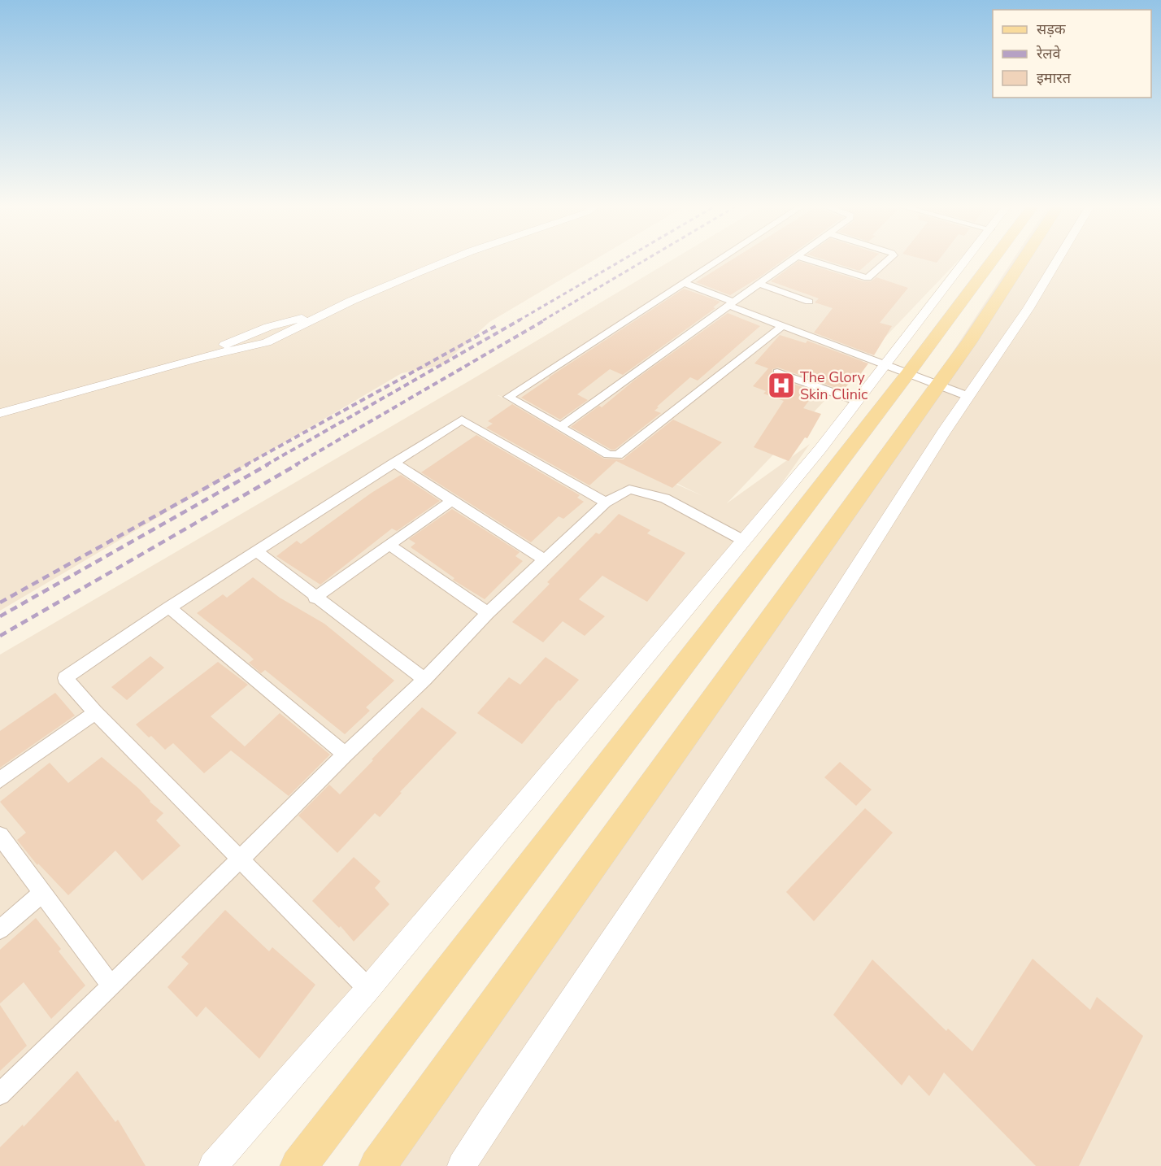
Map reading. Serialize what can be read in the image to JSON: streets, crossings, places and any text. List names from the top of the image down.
{
  "places": {
    "hospital": ["The Glory Skin Clinic"]
  },
  "legend": ["सड़क", "रेलवे", "इमारत"]
}
